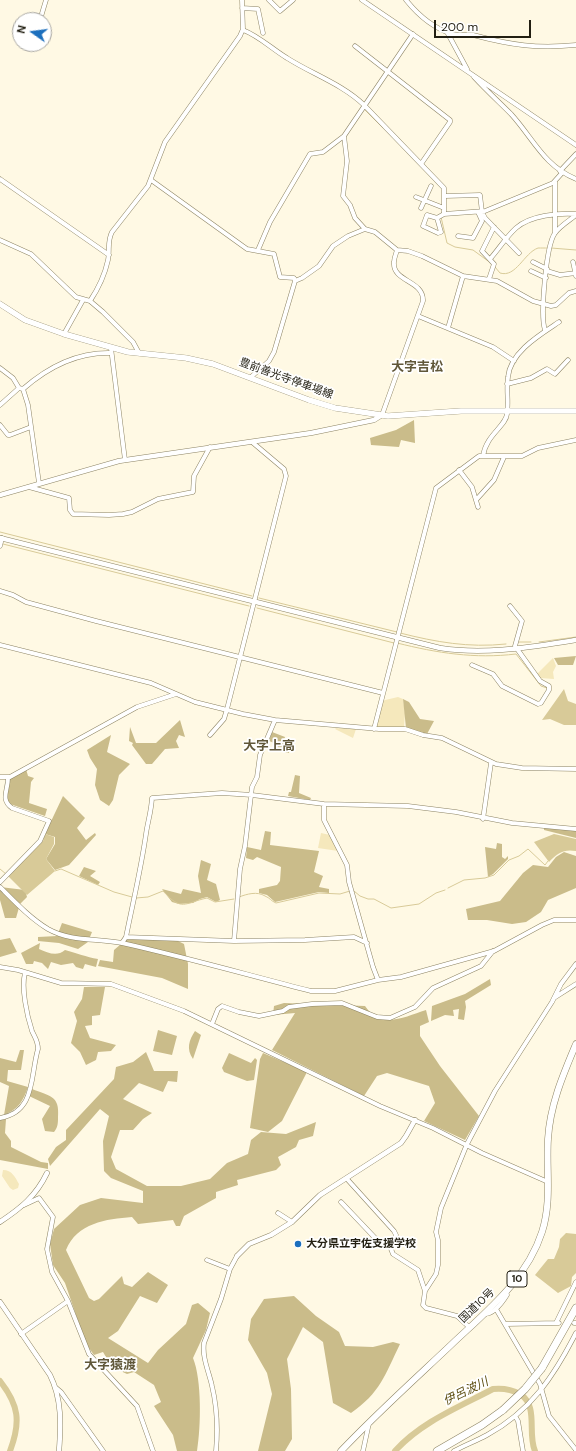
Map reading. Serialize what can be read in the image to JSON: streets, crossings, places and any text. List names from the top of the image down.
{
  "streets": {
    "highway": ["10", "国道10号"],
    "main road": ["豊前善光寺停車場線"]
  },
  "districts": ["大字吉松", "大字上高", "大字猿渡"],
  "water": ["伊呂波川"],
  "places": ["大分県立宇佐支援学校"],
  "scale_bar": "200 m",
  "north": "left"
}
